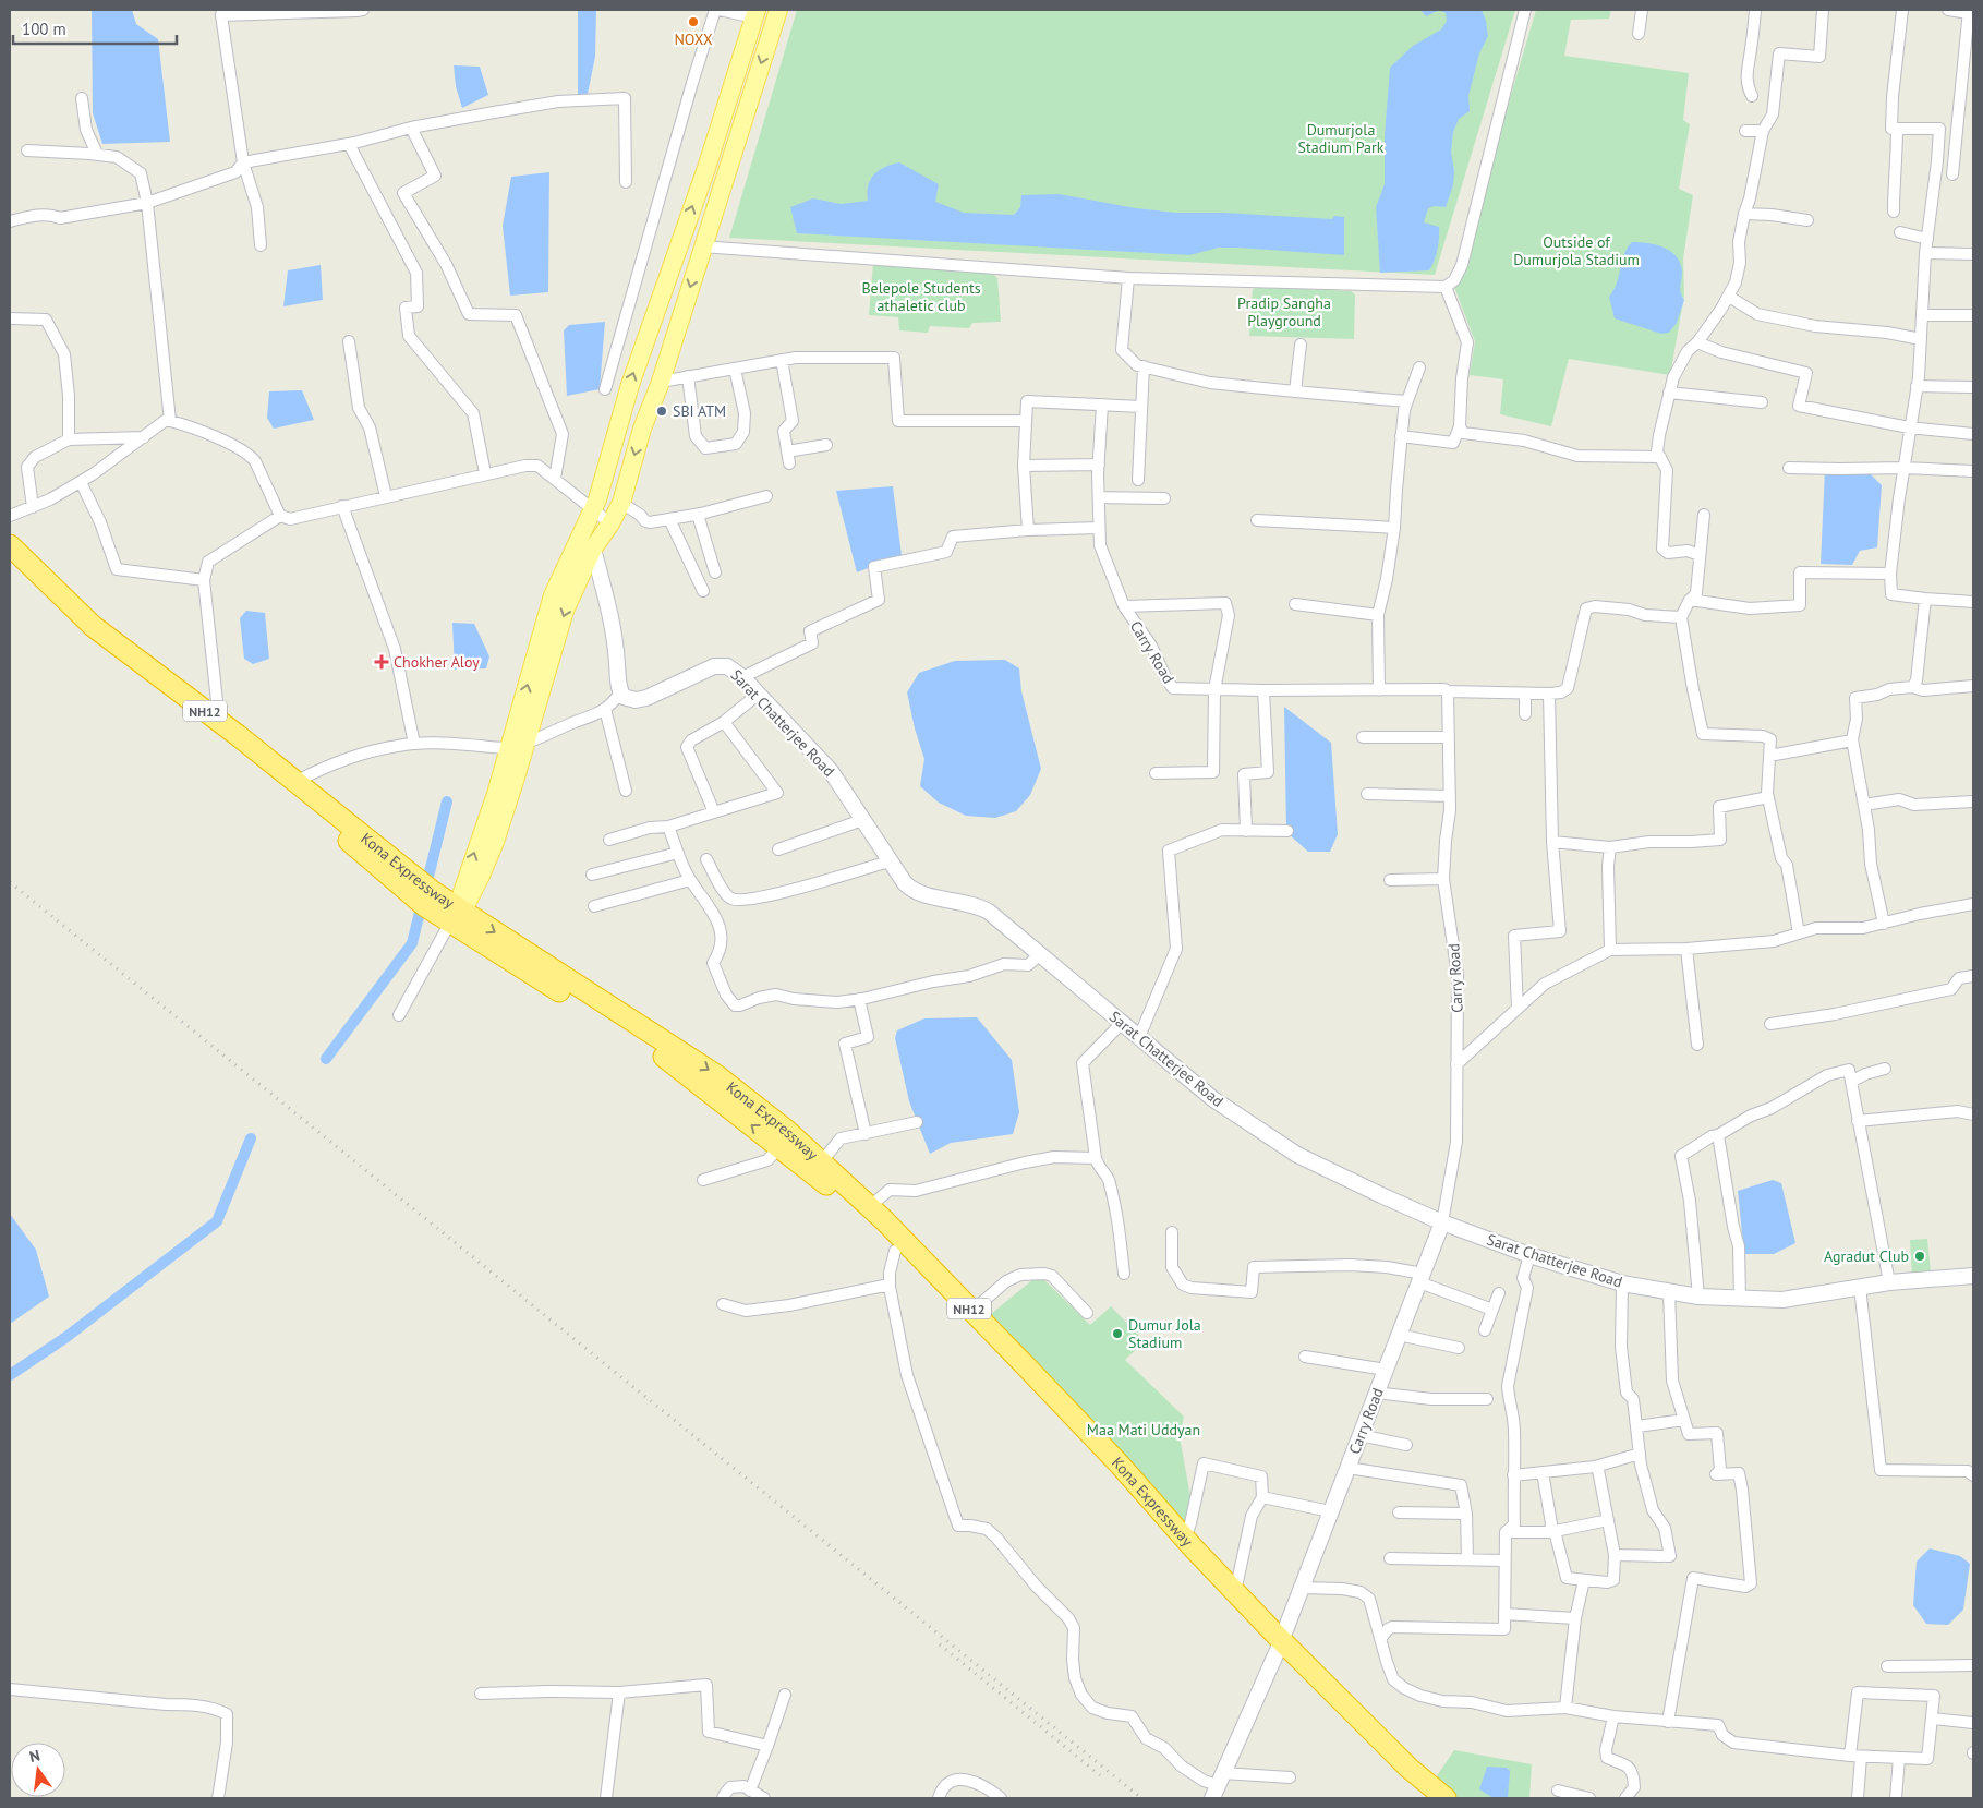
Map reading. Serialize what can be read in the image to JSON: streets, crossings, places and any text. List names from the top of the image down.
{
  "streets": {
    "highway": ["NH12", "Kona Expressway"],
    "main road": ["Carry Road", "Sarat Chatterjee Road"]
  },
  "crossings": [
    ["Carry Road", "Sarat Chatterjee Road"],
    ["Carry Road", "Kona Expressway"]
  ],
  "parks": [
    "Dumurjola Stadium Park",
    "Outside of Dumurjola Stadium",
    "Belepole Students athaletic club",
    "Pradip Sangha Playground",
    "Maa Mati Uddyan"
  ],
  "places": {
    "other": [
      "NOXX",
      "SBI ATM",
      "Agradut Club",
      "Dumur Jola Stadium"
    ],
    "health": ["Chokher Aloy"]
  },
  "scale_bar": "100 m",
  "north": "top"
}
